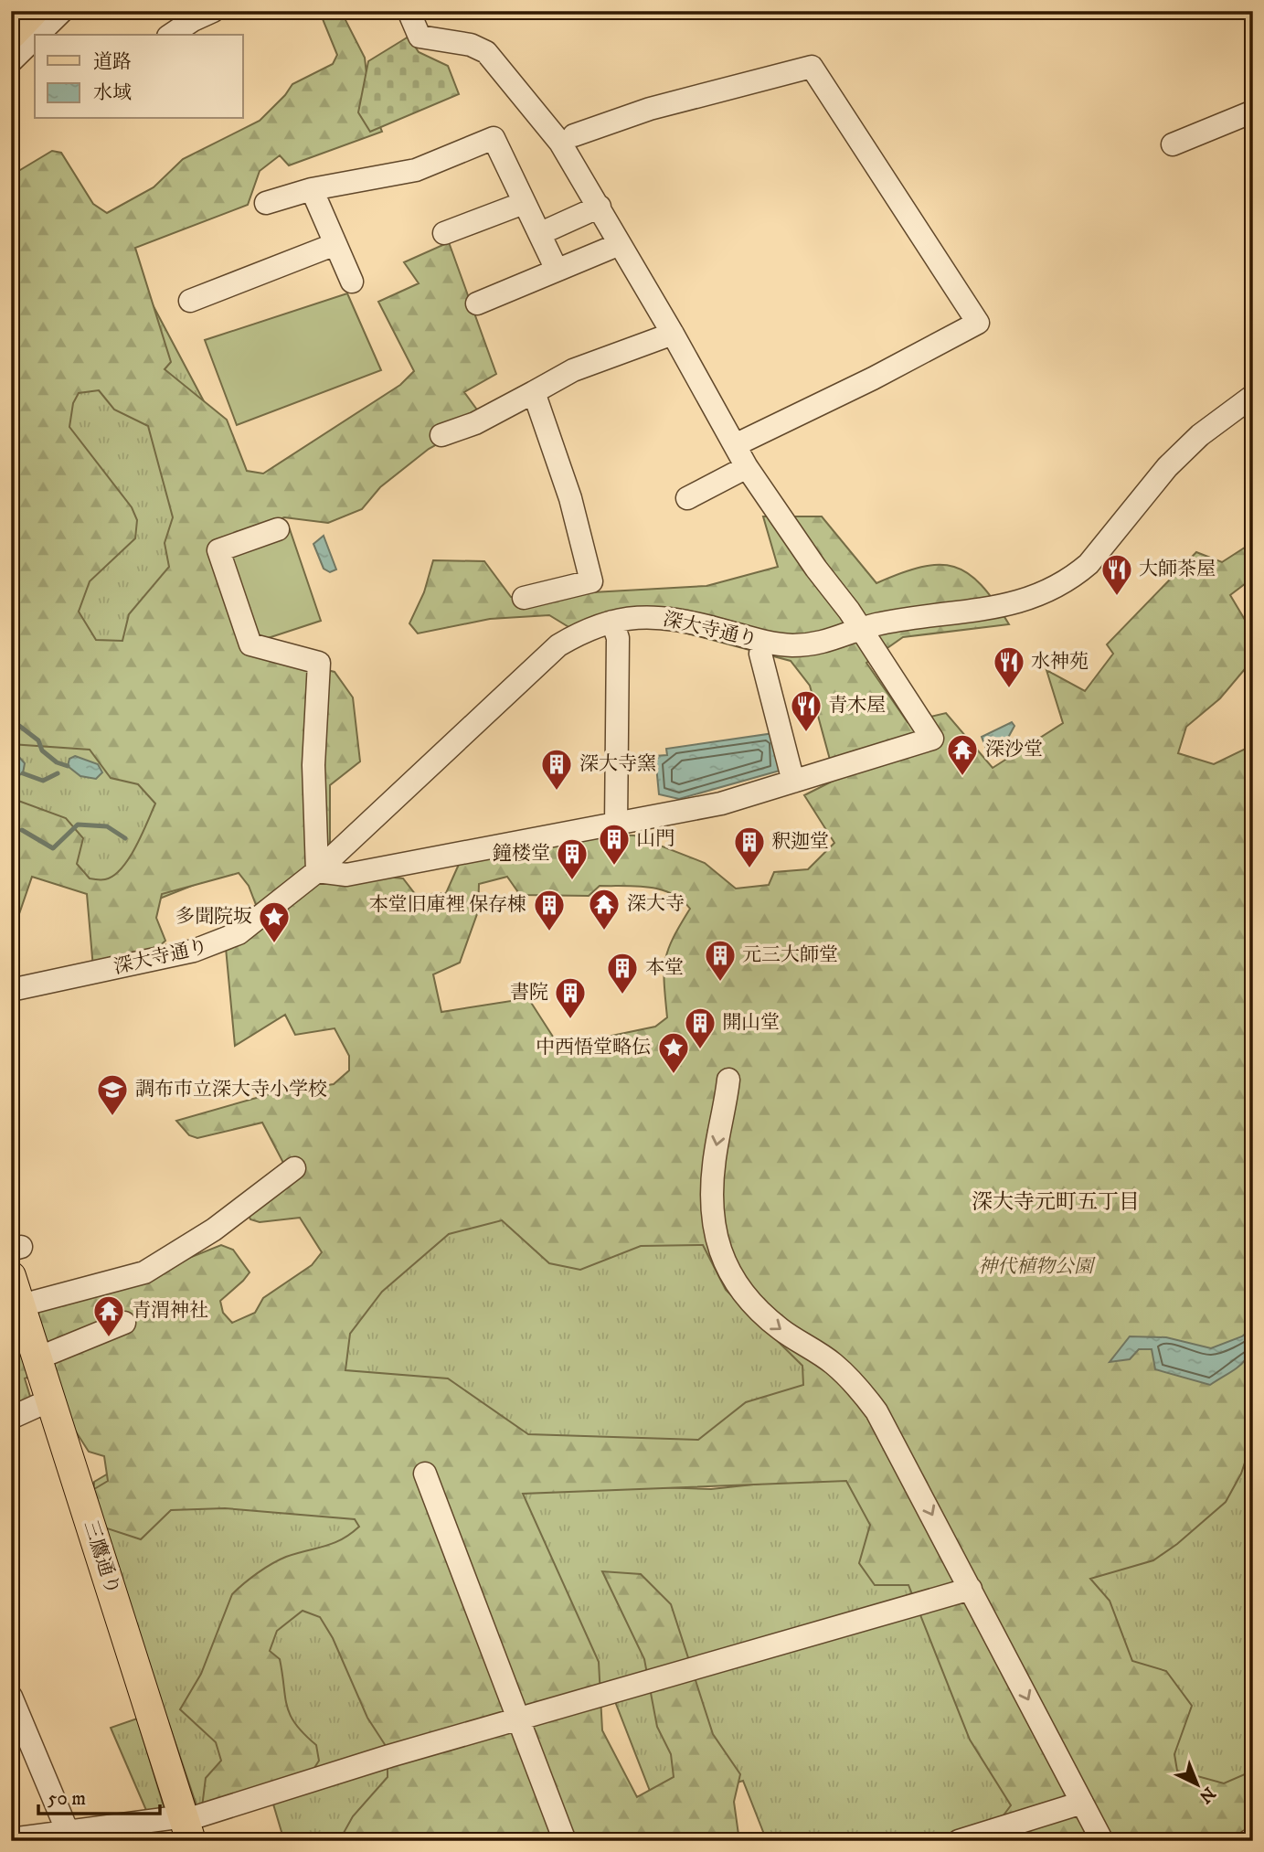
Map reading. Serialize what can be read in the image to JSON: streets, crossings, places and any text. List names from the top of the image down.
{
  "streets": {
    "main road": ["三鷹通り"],
    "street": ["深大寺通り"]
  },
  "districts": ["深大寺元町五丁目"],
  "parks": ["神代植物公園"],
  "places": {
    "restaurant": ["大師茶屋", "水神苑", "青木屋"],
    "temple": ["深沙堂", "深大寺", "青渭神社"],
    "building": [
      "深大寺窯",
      "山門",
      "釈迦堂",
      "鐘楼堂",
      "本堂旧庫裡 保存棟",
      "元三大師堂",
      "本堂",
      "書院",
      "開山堂"
    ],
    "place": ["多聞院坂", "中西悟堂略伝"],
    "school or university": ["調布市立深大寺小学校"]
  },
  "legend": ["道路", "水域"],
  "scale_bar": "50 m",
  "north": "bottom right"
}
